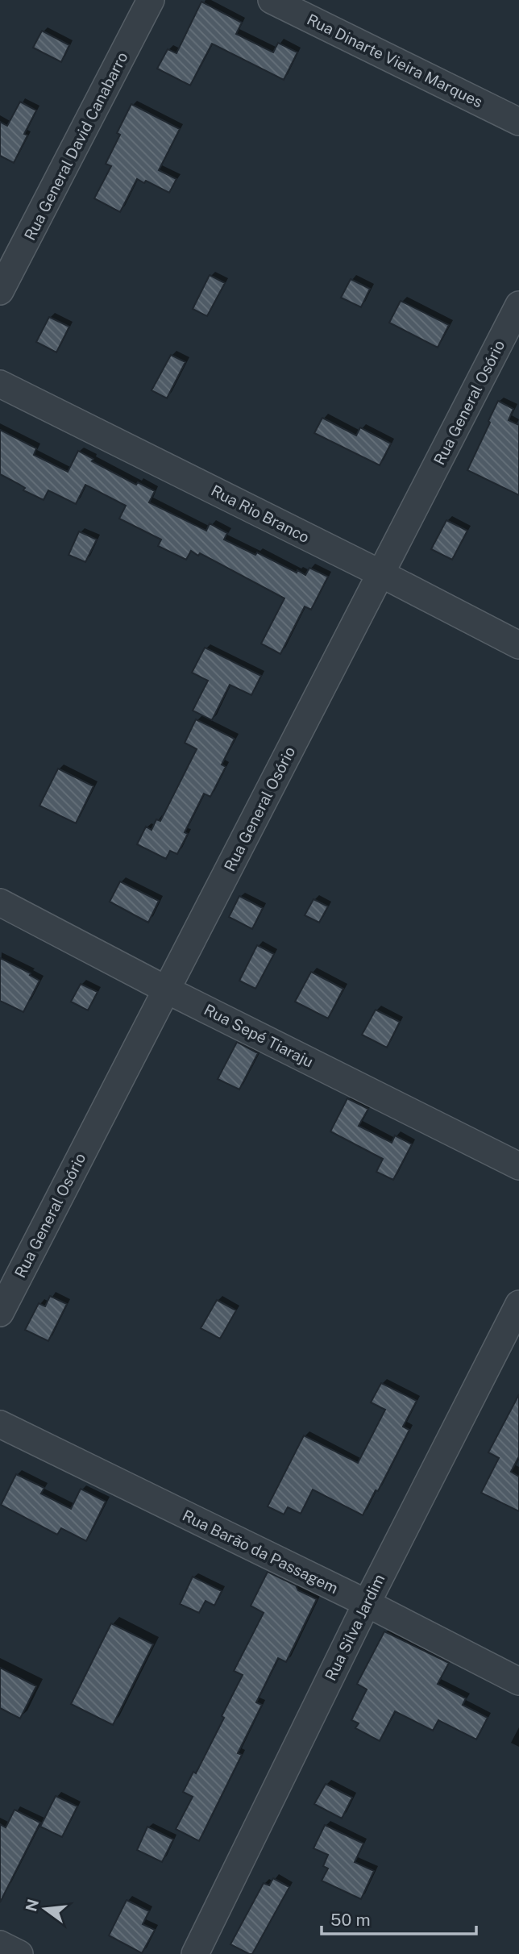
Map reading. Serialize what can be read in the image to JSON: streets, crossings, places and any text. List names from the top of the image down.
{
  "streets": {
    "street": [
      "Rua Dinarte Vieira Marques",
      "Rua General David Canabarro",
      "Rua General Osório",
      "Rua Rio Branco",
      "Rua Sepé Tiaraju",
      "Rua Barão da Passagem",
      "Rua Silva Jardim"
    ]
  },
  "crossings": [
    ["Rua General Osório", "Rua Rio Branco"],
    ["Rua General Osório", "Rua Sepé Tiaraju"],
    ["Rua Barão da Passagem", "Rua Silva Jardim"]
  ],
  "scale_bar": "50 m",
  "north": "left"
}
